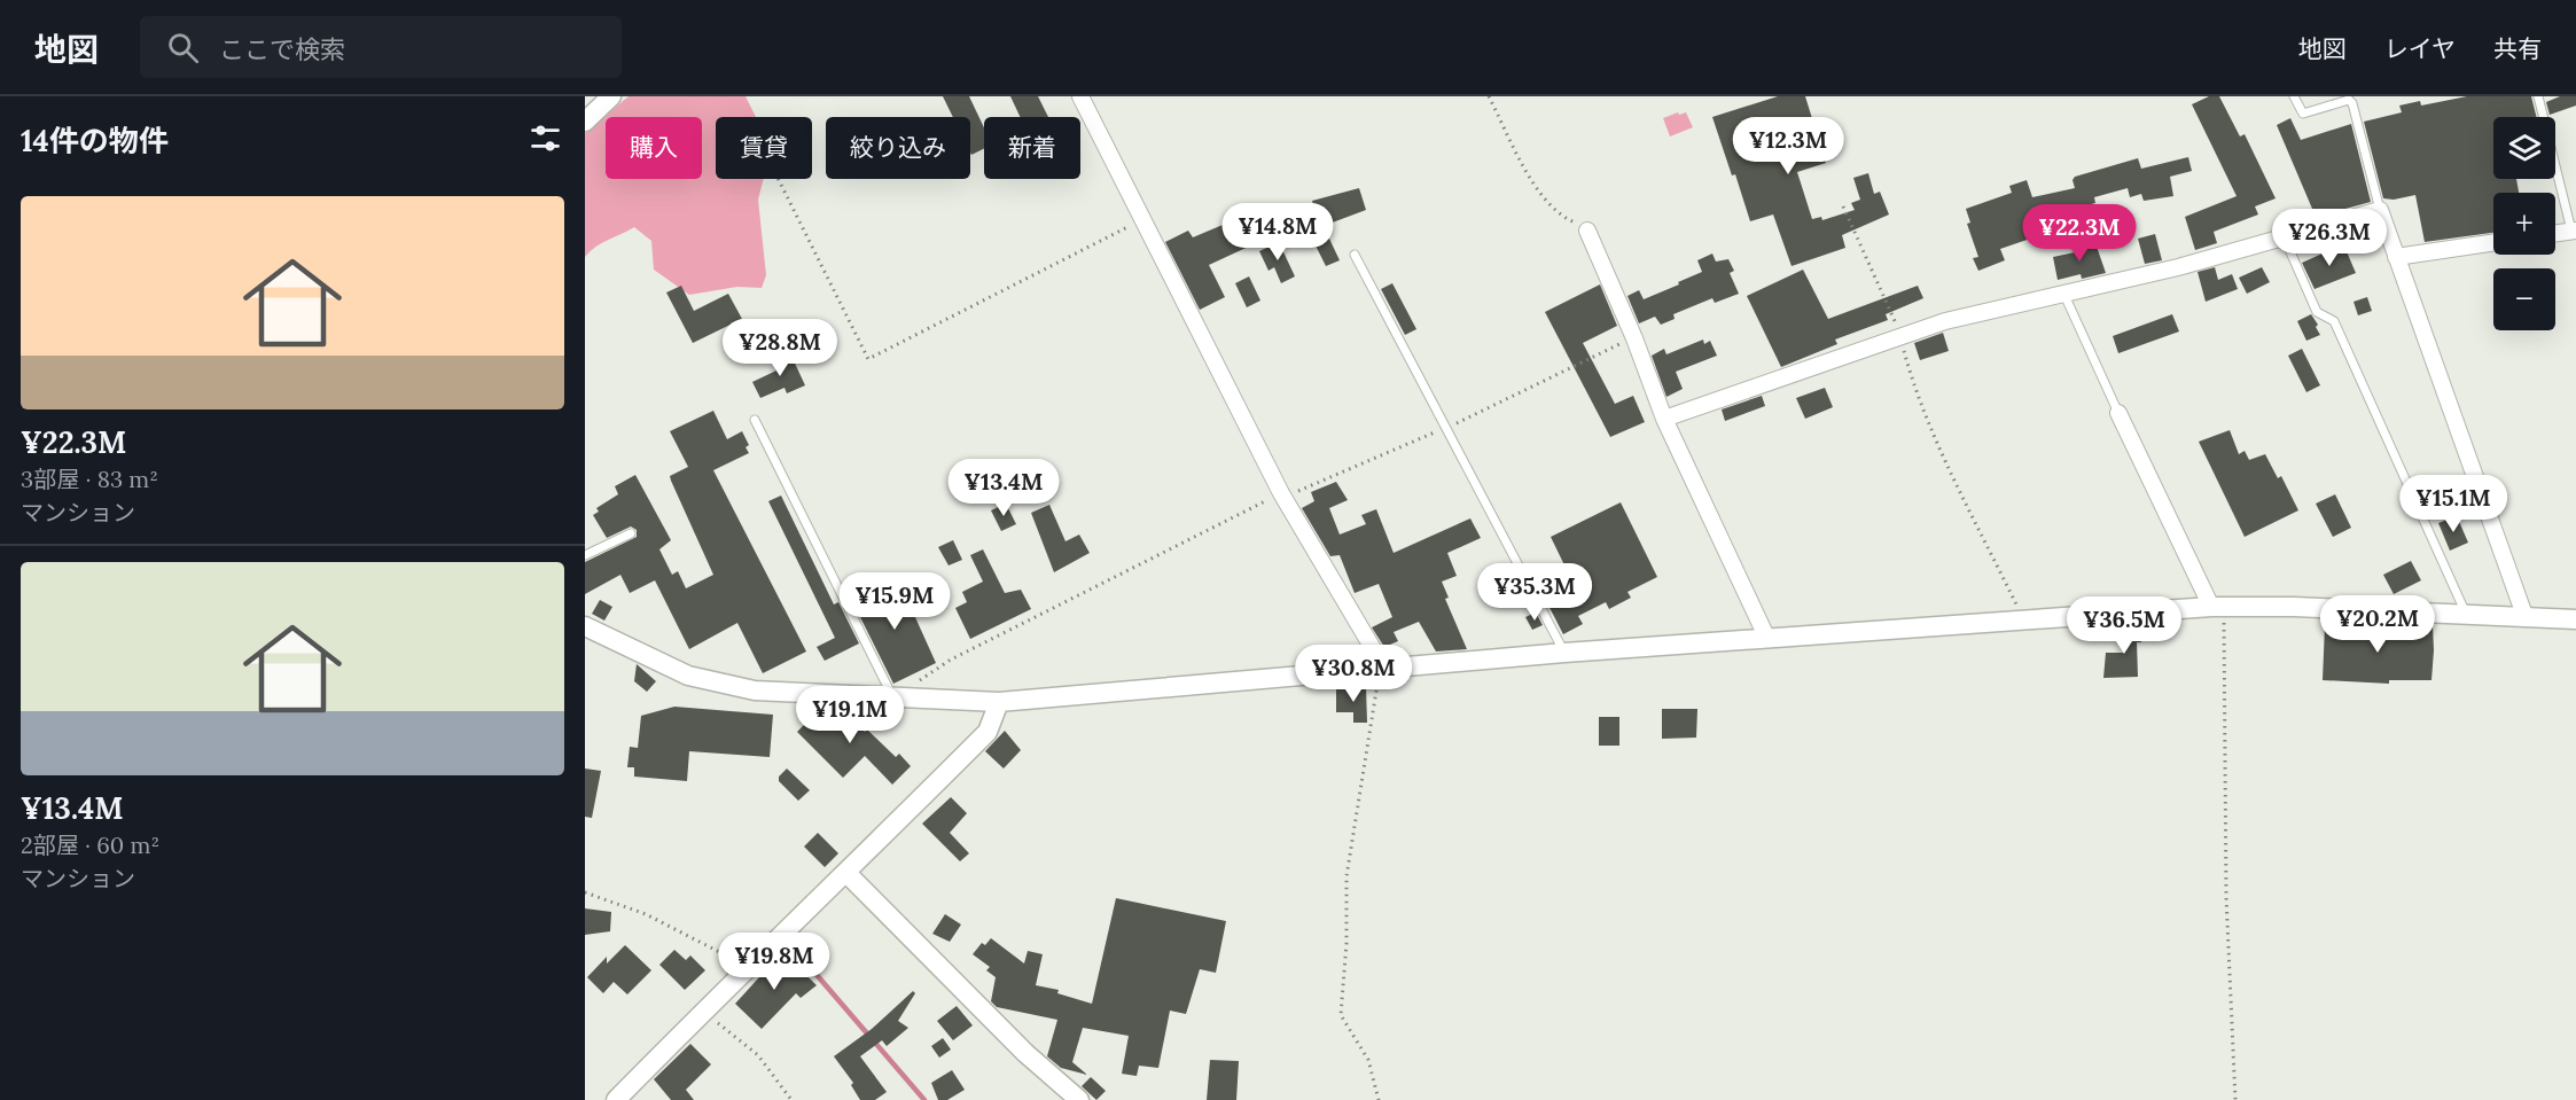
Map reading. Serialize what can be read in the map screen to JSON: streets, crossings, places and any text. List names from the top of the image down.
{
  "page": {
    "header": "地図",
    "search": "ここで検索",
    "nav": ["地図", "レイヤ", "共有"],
    "heading": "14件の物件",
    "map_buttons": ["+", "−"],
    "price": [
      "¥12.3M",
      "¥14.8M",
      "¥22.3M",
      "¥26.3M",
      "¥28.8M",
      "¥13.4M",
      "¥15.1M",
      "¥35.3M",
      "¥15.9M",
      "¥20.2M",
      "¥36.5M",
      "¥30.8M",
      "¥19.1M",
      "¥19.8M"
    ],
    "chip": [
      "購入",
      "賃貸",
      "絞り込み",
      "新着"
    ],
    "list": [
      {
        "name": "¥22.3M",
        "note": "3部屋 · 83 m² · マンション"
      },
      {
        "name": "¥13.4M",
        "note": "2部屋 · 60 m² · マンション"
      }
    ]
  }
}
